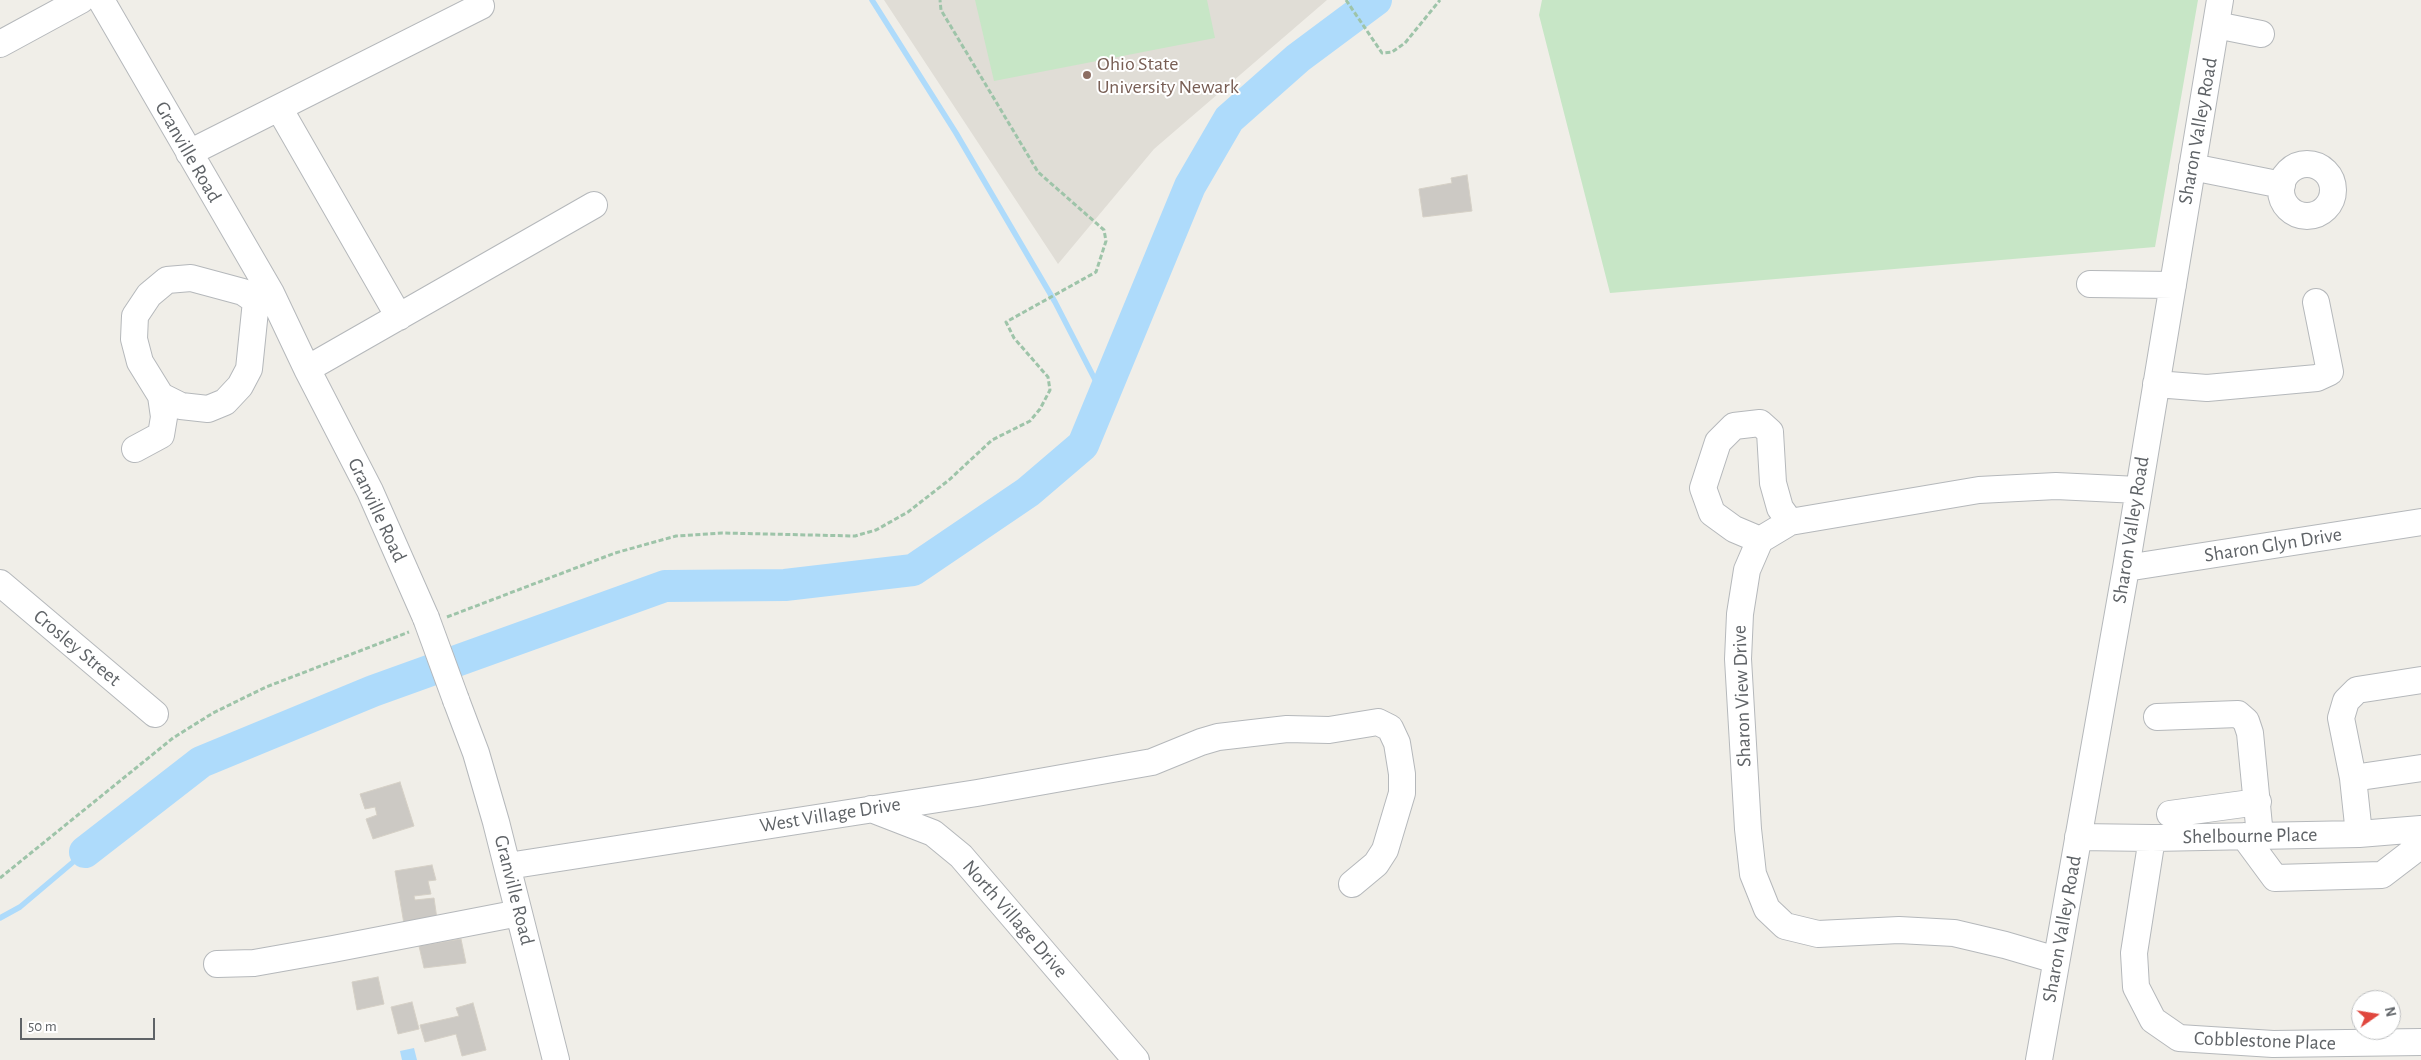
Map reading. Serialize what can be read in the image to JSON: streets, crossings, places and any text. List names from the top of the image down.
{
  "streets": {
    "street": [
      "Sharon Valley Road",
      "Granville Road",
      "Sharon Glyn Drive",
      "Crosley Street",
      "Sharon View Drive",
      "West Village Drive",
      "Shelbourne Place",
      "North Village Drive",
      "Cobblestone Place"
    ]
  },
  "crossings": [
    ["Sharon Valley Road", "Sharon Glyn Drive"],
    ["Sharon Valley Road", "Sharon View Drive"],
    ["Sharon Valley Road", "Shelbourne Place"],
    ["Granville Road", "West Village Drive"],
    ["West Village Drive", "North Village Drive"],
    ["Shelbourne Place", "Cobblestone Place"]
  ],
  "places": ["Ohio State University Newark"],
  "scale_bar": "50 m",
  "north": "right"
}
